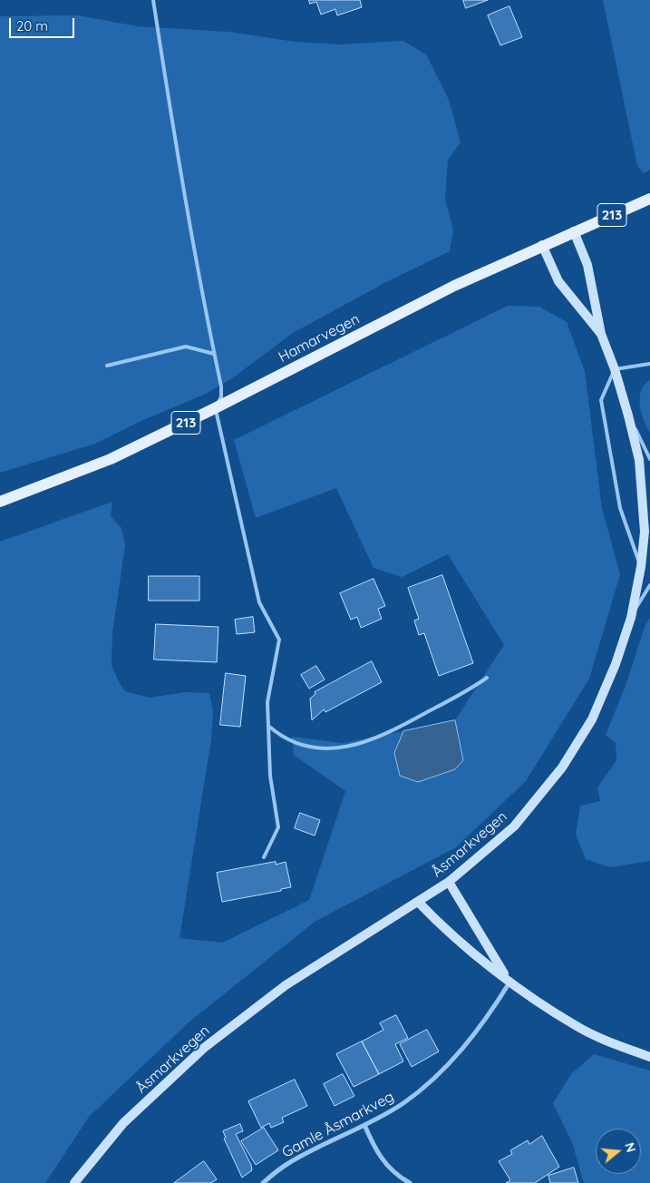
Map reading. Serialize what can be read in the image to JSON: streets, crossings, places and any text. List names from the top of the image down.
{
  "streets": {
    "main road": ["213", "Hamarvegen", "Åsmarkvegen"],
    "street": ["Gamle Åsmarkveg"]
  },
  "crossings": [
    ["Hamarvegen", "Åsmarkvegen"]
  ],
  "scale_bar": "20 m",
  "north": "right"
}
